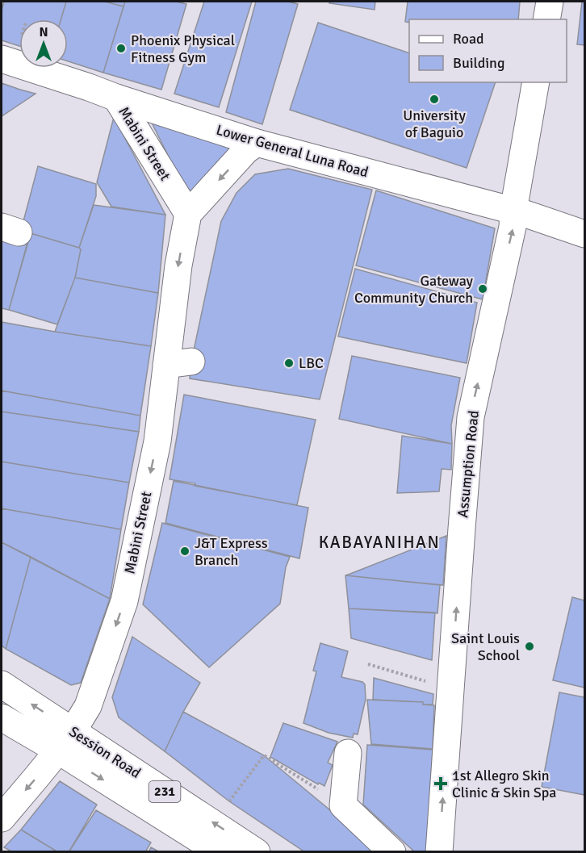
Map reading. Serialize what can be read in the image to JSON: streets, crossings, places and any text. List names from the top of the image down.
{
  "streets": {
    "street": [
      "Mabini Street",
      "Lower General Luna Road",
      "Assumption Road",
      "Session Road",
      "231"
    ]
  },
  "crossings": [
    ["Mabini Street", "Lower General Luna Road"],
    ["Mabini Street", "Session Road"],
    ["Lower General Luna Road", "Assumption Road"]
  ],
  "one_way": ["Mabini Street", "Assumption Road"],
  "districts": ["KABAYANIHAN"],
  "places": {
    "other": [
      "Phoenix Physical Fitness Gym",
      "University of Baguio",
      "Gateway Community Church",
      "LBC",
      "J&T Express Branch",
      "Saint Louis School"
    ],
    "health": ["1st Allegro Skin Clinic & Skin Spa"]
  },
  "legend": ["Road", "Building"],
  "north": "top"
}
